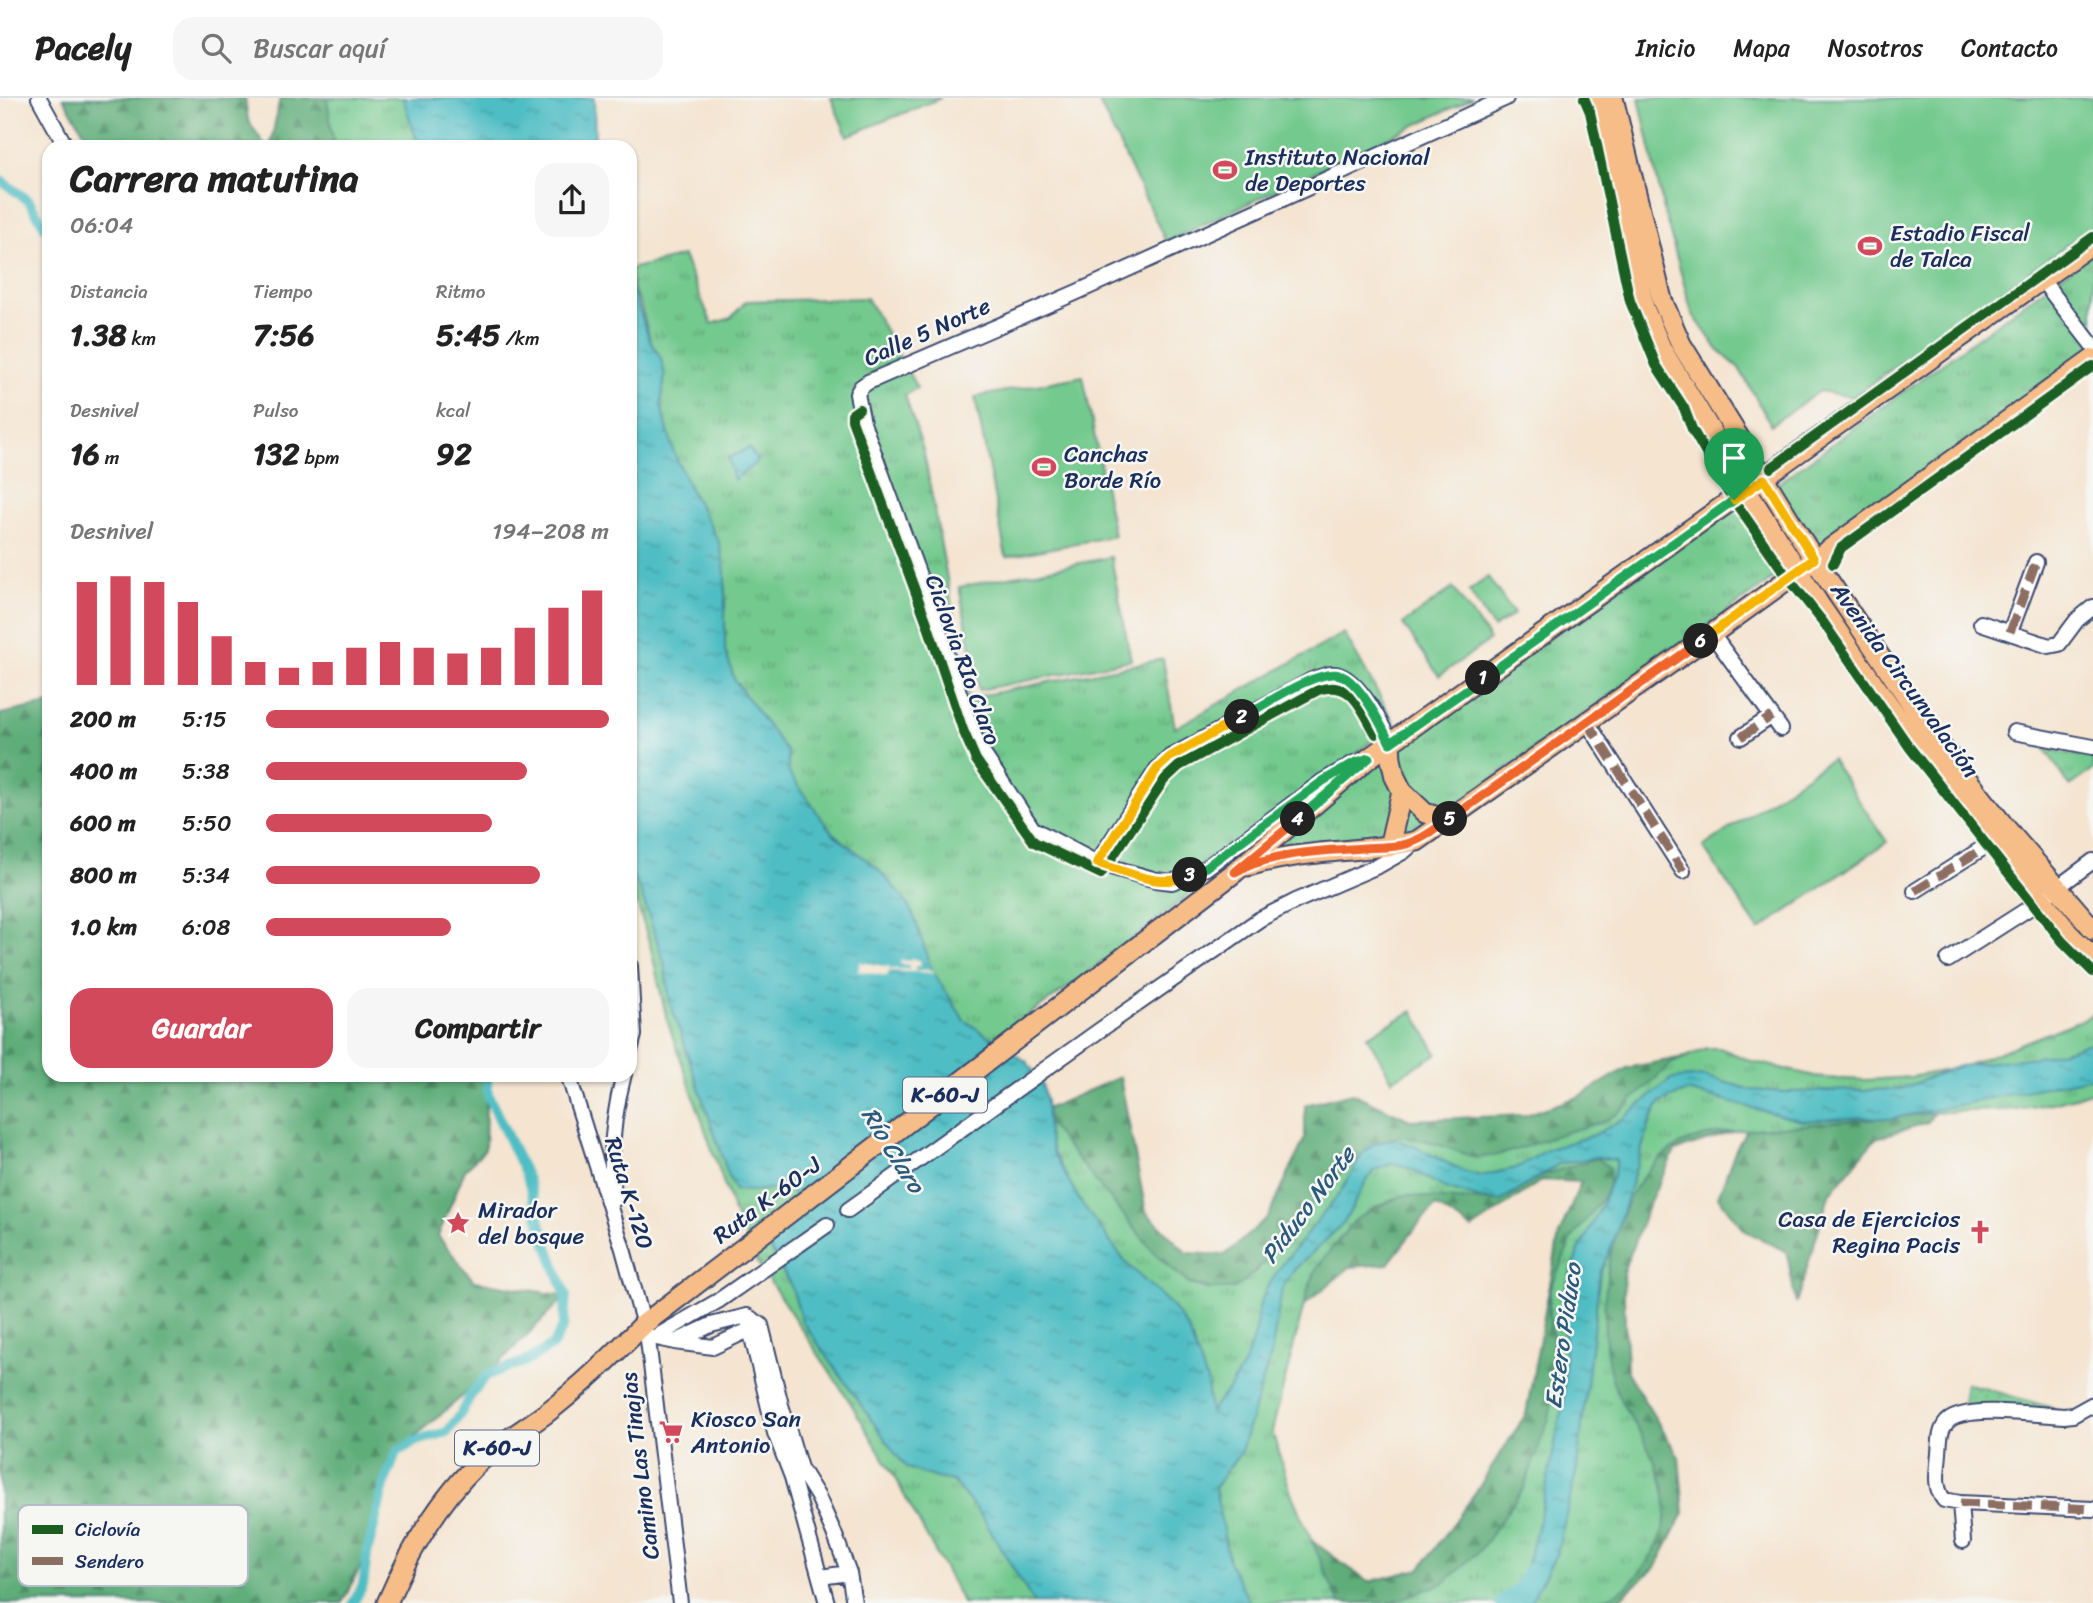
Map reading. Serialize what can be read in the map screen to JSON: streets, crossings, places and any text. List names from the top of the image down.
{
  "streets": {
    "main road": ["Avenida Circunvalación", "K-60-J", "Ruta K-60-J"],
    "street": ["Calle 5 Norte", "Ruta K-120", "Camino Las Tinajas"],
    "cycle path": ["Ciclovia RIo Claro"]
  },
  "crossings": [
    ["Avenida Circunvalación", "K-60-J"],
    ["K-60-J", "Ruta K-60-J"],
    ["Ruta K-120", "Ruta K-60-J"],
    ["Ruta K-120", "Camino Las Tinajas"],
    ["Ruta K-60-J", "Camino Las Tinajas"]
  ],
  "water": ["Río Claro", "Piduco Norte", "Estero Piduco"],
  "places": {
    "sports": ["Instituto Nacional de Deportes", "Estadio Fiscal de Talca", "Canchas Borde Río"],
    "place": ["Mirador del bosque"],
    "church": ["Casa de Ejercicios Regina Pacis"],
    "supermarket": ["Kiosco San Antonio"]
  },
  "legend": ["Ciclovía", "Sendero"],
  "page": {
    "header": "Pacely",
    "search": "Buscar aquí",
    "nav": [
      "Inicio",
      "Mapa",
      "Nosotros",
      "Contacto"
    ],
    "heading": ["Carrera matutina", "06:04"],
    "stats": [
      ["Distancia", "1.38 km"],
      ["Tiempo", "7:56"],
      ["Ritmo", "5:45 /km"],
      ["Desnivel", "16 m"],
      ["Pulso", "132 bpm"],
      ["kcal", "92"]
    ],
    "chart": ["Desnivel", "194–208 m"],
    "pins": [
      "6",
      "1",
      "2",
      "4",
      "5",
      "3"
    ],
    "list": [
      {
        "name": "200 m",
        "note": "5:15"
      },
      {
        "name": "400 m",
        "note": "5:38"
      },
      {
        "name": "600 m",
        "note": "5:50"
      },
      {
        "name": "800 m",
        "note": "5:34"
      },
      {
        "name": "1.0 km",
        "note": "6:08"
      }
    ],
    "buttons": ["Guardar", "Compartir"]
  }
}
